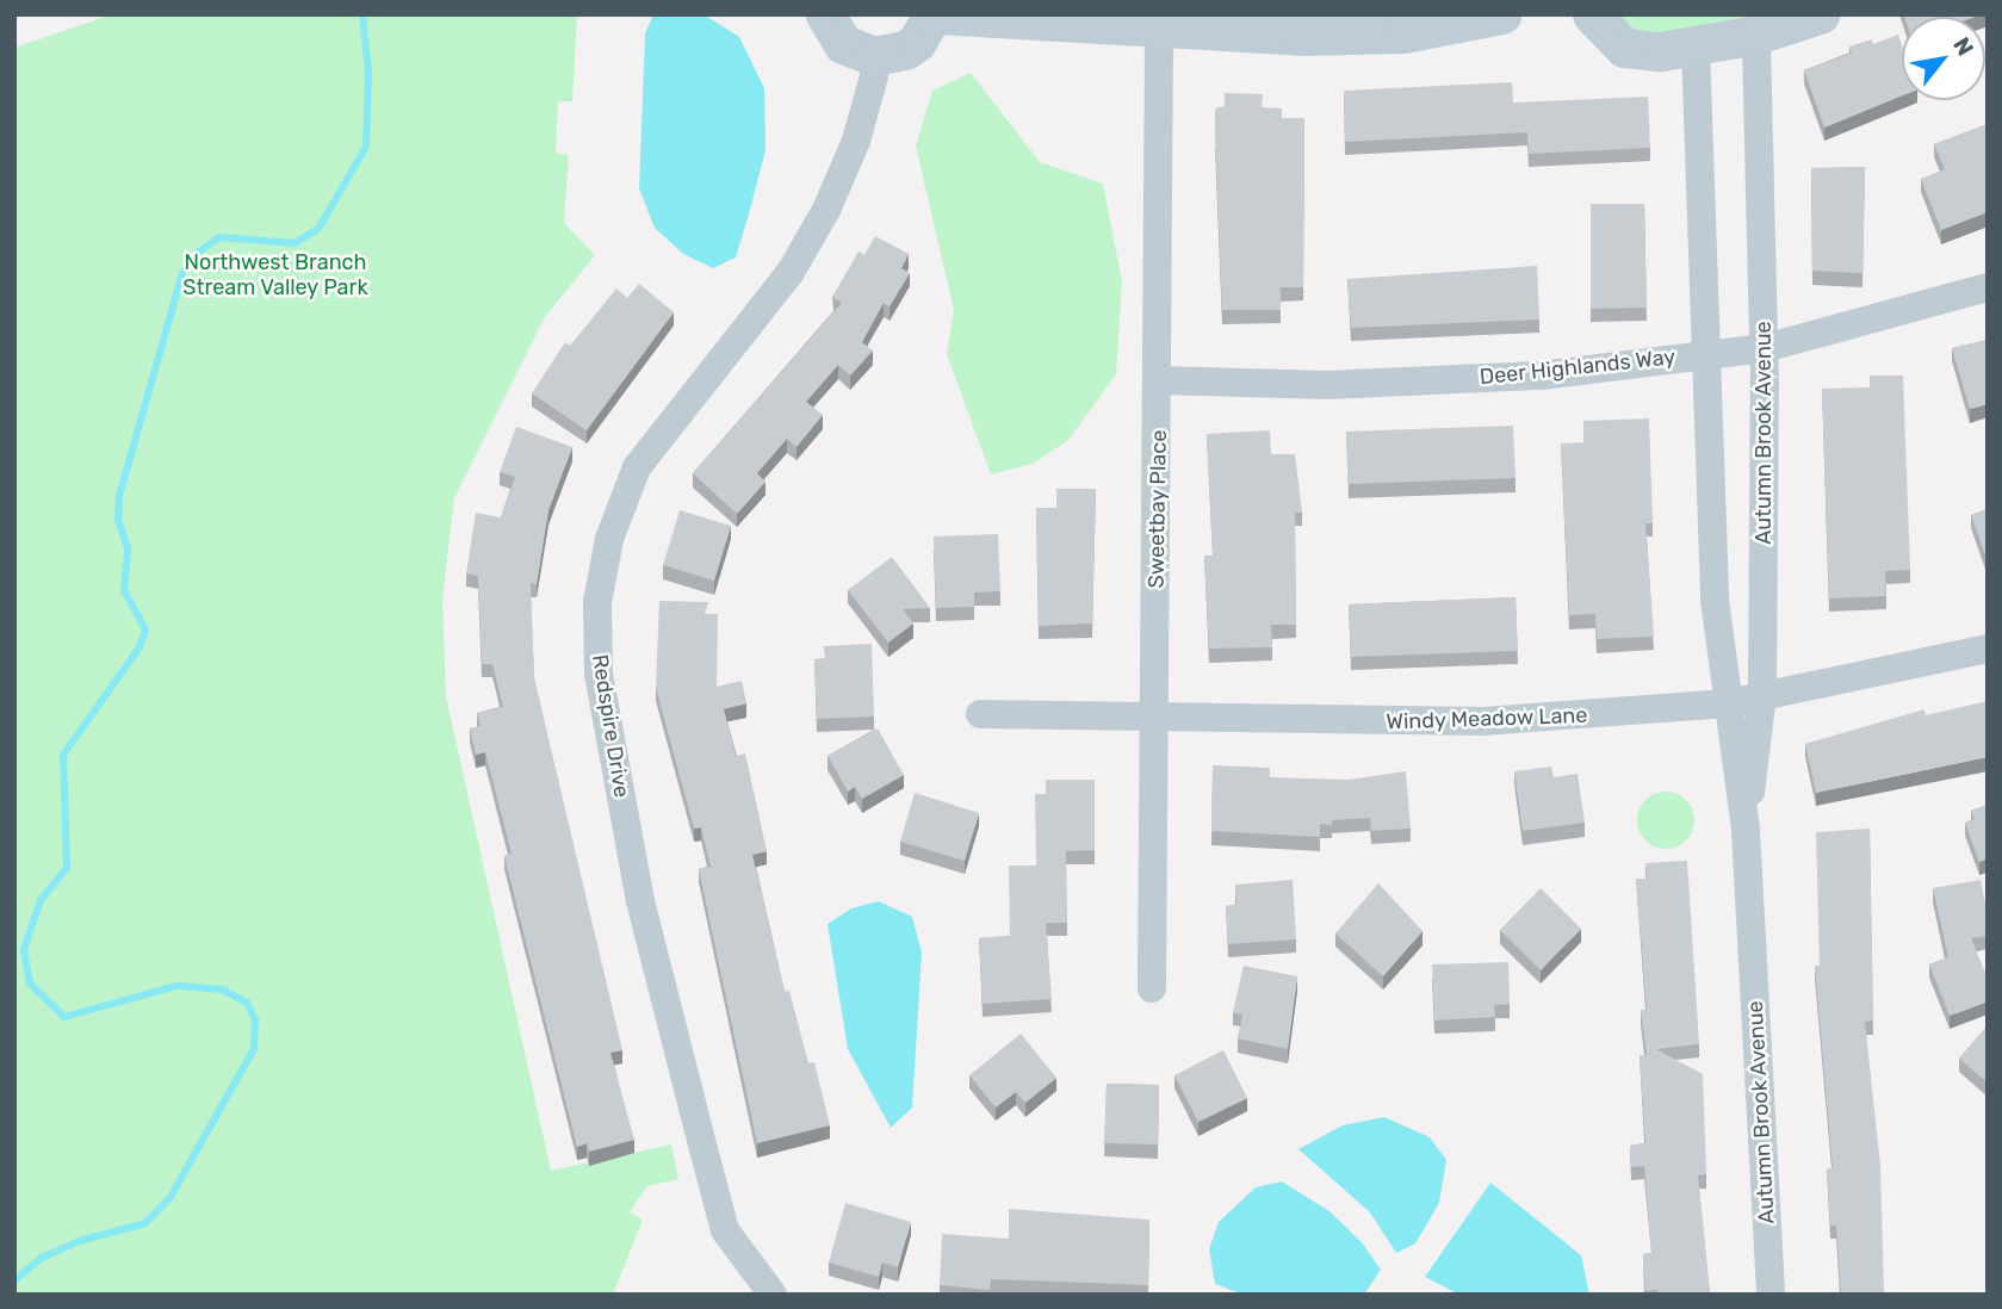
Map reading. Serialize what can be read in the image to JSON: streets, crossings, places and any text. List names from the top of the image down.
{
  "streets": {
    "street": [
      "Deer Highlands Way",
      "Autumn Brook Avenue",
      "Sweetbay Place",
      "Windy Meadow Lane",
      "Redspire Drive"
    ]
  },
  "crossings": [
    ["Deer Highlands Way", "Autumn Brook Avenue"],
    ["Deer Highlands Way", "Sweetbay Place"],
    ["Autumn Brook Avenue", "Windy Meadow Lane"],
    ["Sweetbay Place", "Windy Meadow Lane"]
  ],
  "parks": ["Northwest Branch Stream Valley Park"],
  "north": "top right"
}
